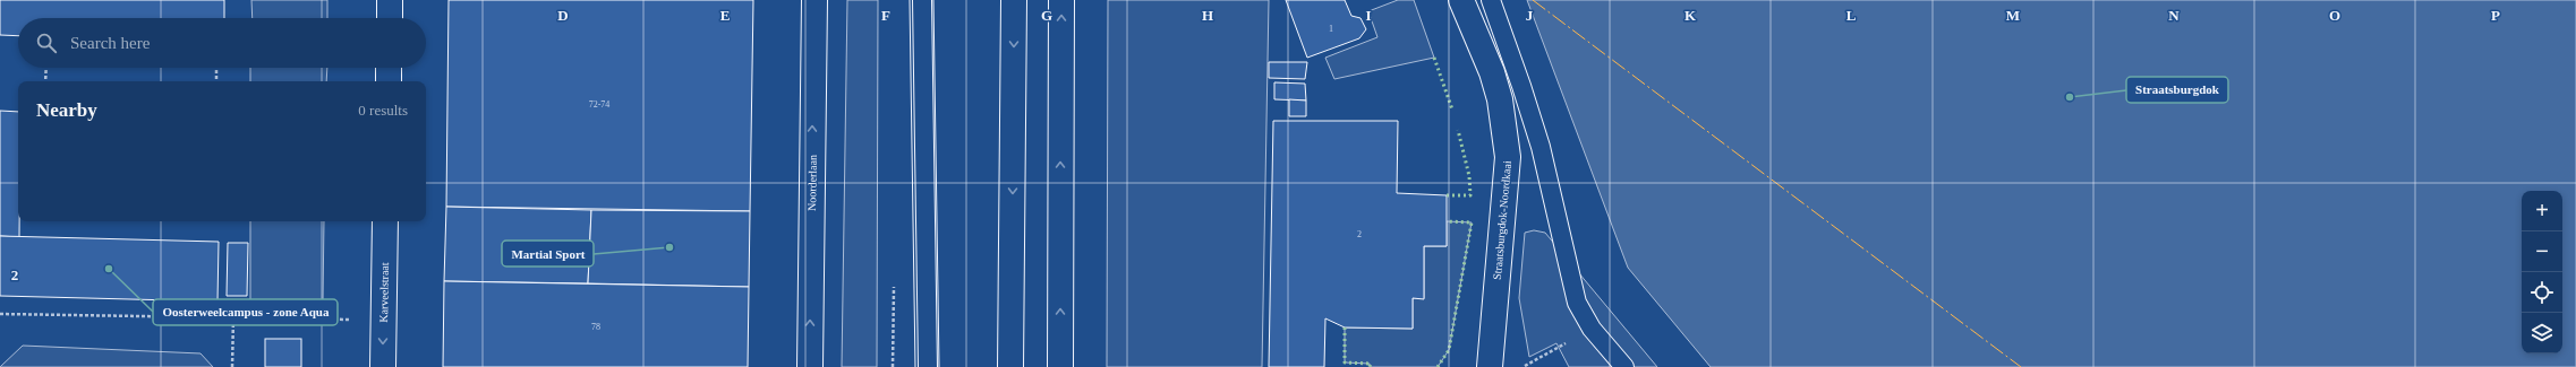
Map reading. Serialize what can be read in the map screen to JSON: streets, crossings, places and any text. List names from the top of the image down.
{
  "streets": {
    "street": ["Noorderlaan", "Straatsburgdok-Noordkaai", "Karveelstraat"]
  },
  "places": ["Straatsburgdok", "Martial Sport", "Oosterweelcampus - zone Aqua"],
  "house_numbers": [
    "1",
    "72-74",
    "2",
    "78"
  ],
  "page": {
    "search": "Search here",
    "heading": ["Nearby", "0 results"],
    "map_buttons": ["+", "−"]
  },
  "grid": {
    "columns": [
      "D",
      "E",
      "F",
      "G",
      "H",
      "I",
      "J",
      "K",
      "L",
      "M",
      "N",
      "O",
      "P"
    ],
    "rows": ["2"]
  }
}
